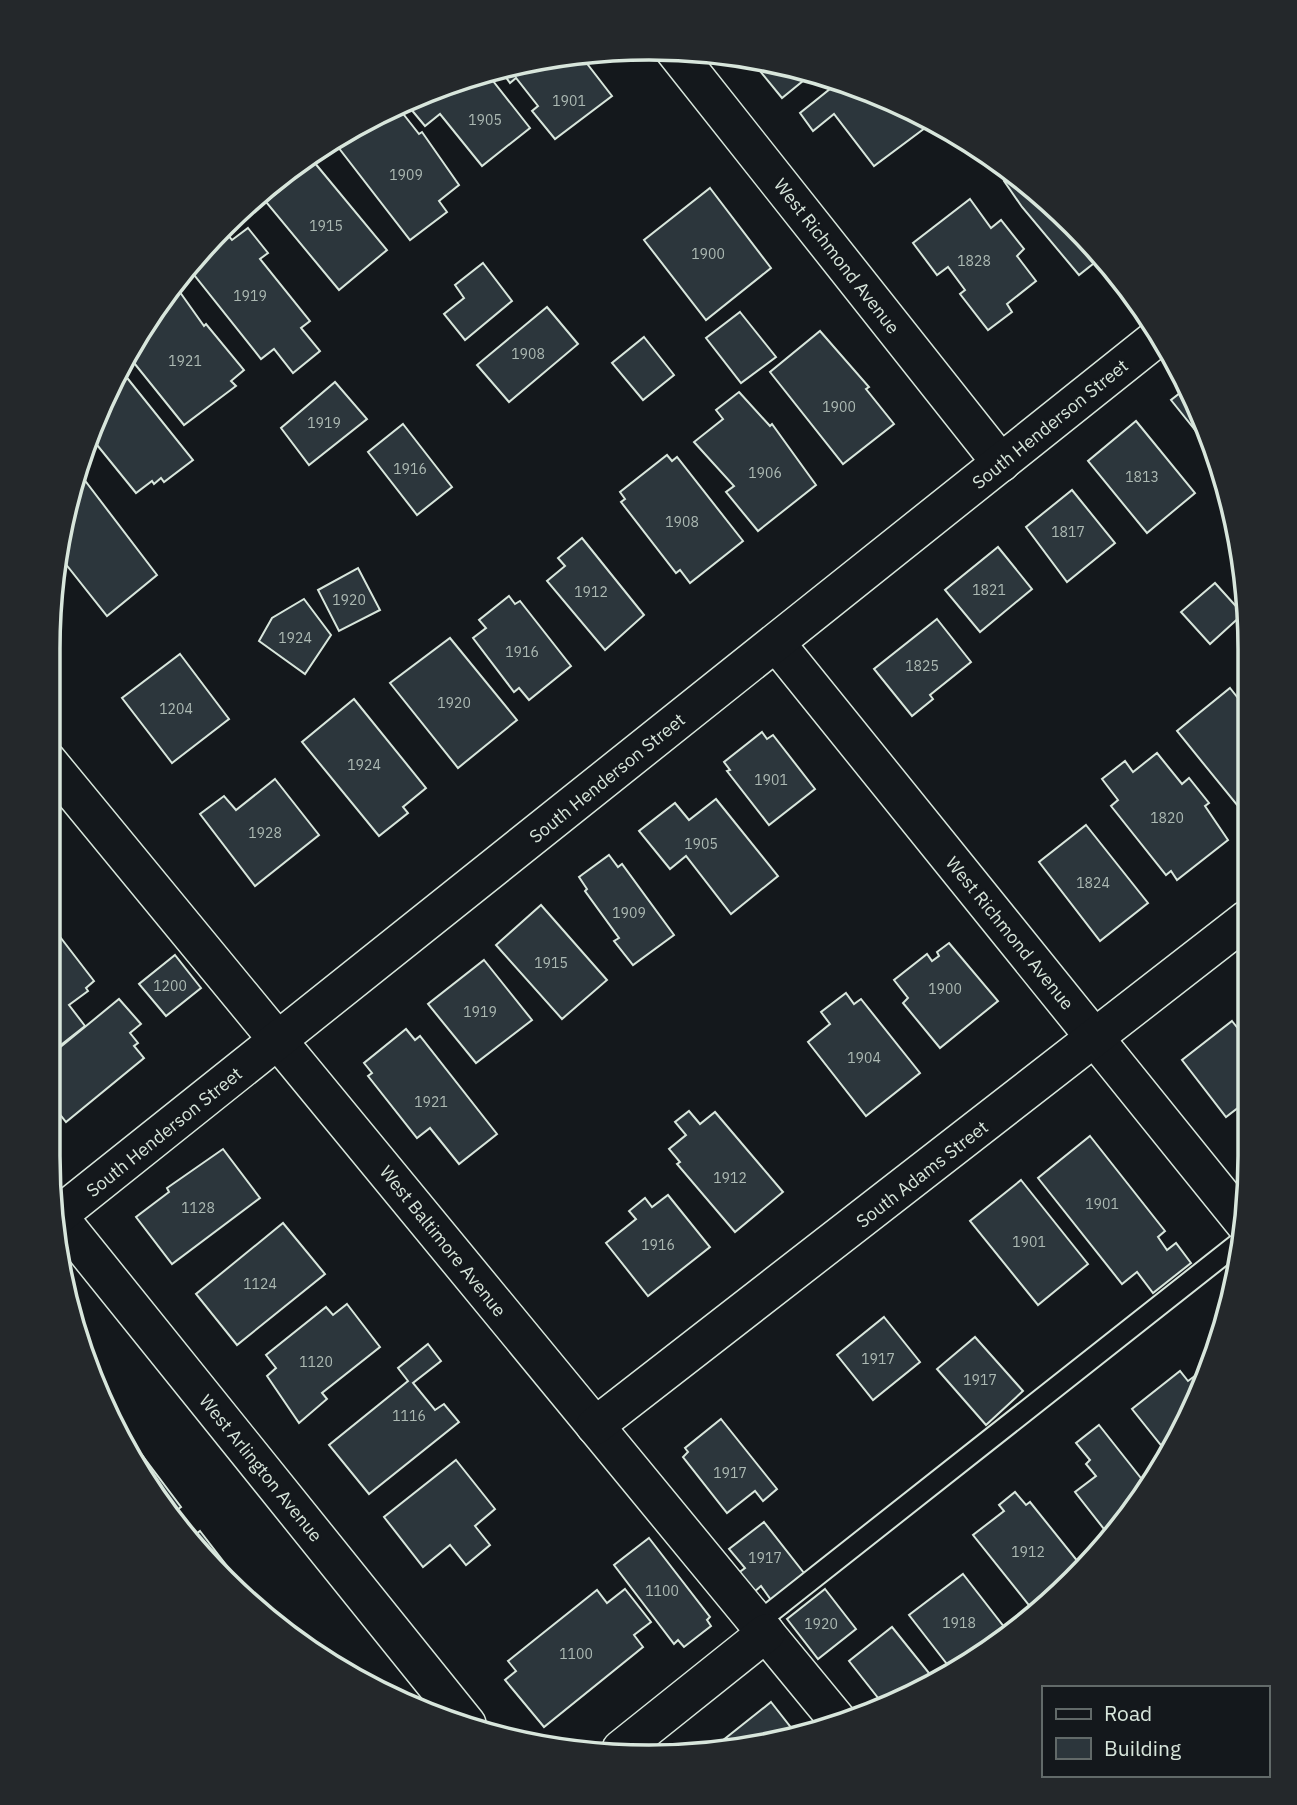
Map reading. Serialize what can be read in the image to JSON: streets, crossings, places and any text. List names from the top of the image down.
{
  "streets": {
    "street": [
      "West Richmond Avenue",
      "South Henderson Street",
      "South Adams Street",
      "West Baltimore Avenue",
      "West Arlington Avenue"
    ]
  },
  "crossings": [
    ["West Richmond Avenue", "South Henderson Street"],
    ["West Richmond Avenue", "South Adams Street"],
    ["South Henderson Street", "West Baltimore Avenue"],
    ["South Adams Street", "West Baltimore Avenue"]
  ],
  "house_numbers": [
    "1901",
    "1905",
    "1909",
    "1915",
    "1900",
    "1828",
    "1919",
    "1908",
    "1921",
    "1900",
    "1919",
    "1916",
    "1906",
    "1813",
    "1908",
    "1817",
    "1821",
    "1912",
    "1920",
    "1924",
    "1916",
    "1825",
    "1920",
    "1204",
    "1924",
    "1901",
    "1820",
    "1928",
    "1905",
    "1824",
    "1909",
    "1915",
    "1200",
    "1900",
    "1919",
    "1904",
    "1921",
    "1912",
    "1901",
    "1128",
    "1901",
    "1916",
    "1124",
    "1917",
    "1120",
    "1917",
    "1116",
    "1917",
    "1912",
    "1917",
    "1100",
    "1918",
    "1920",
    "1100"
  ],
  "legend": ["Road", "Building"]
}
